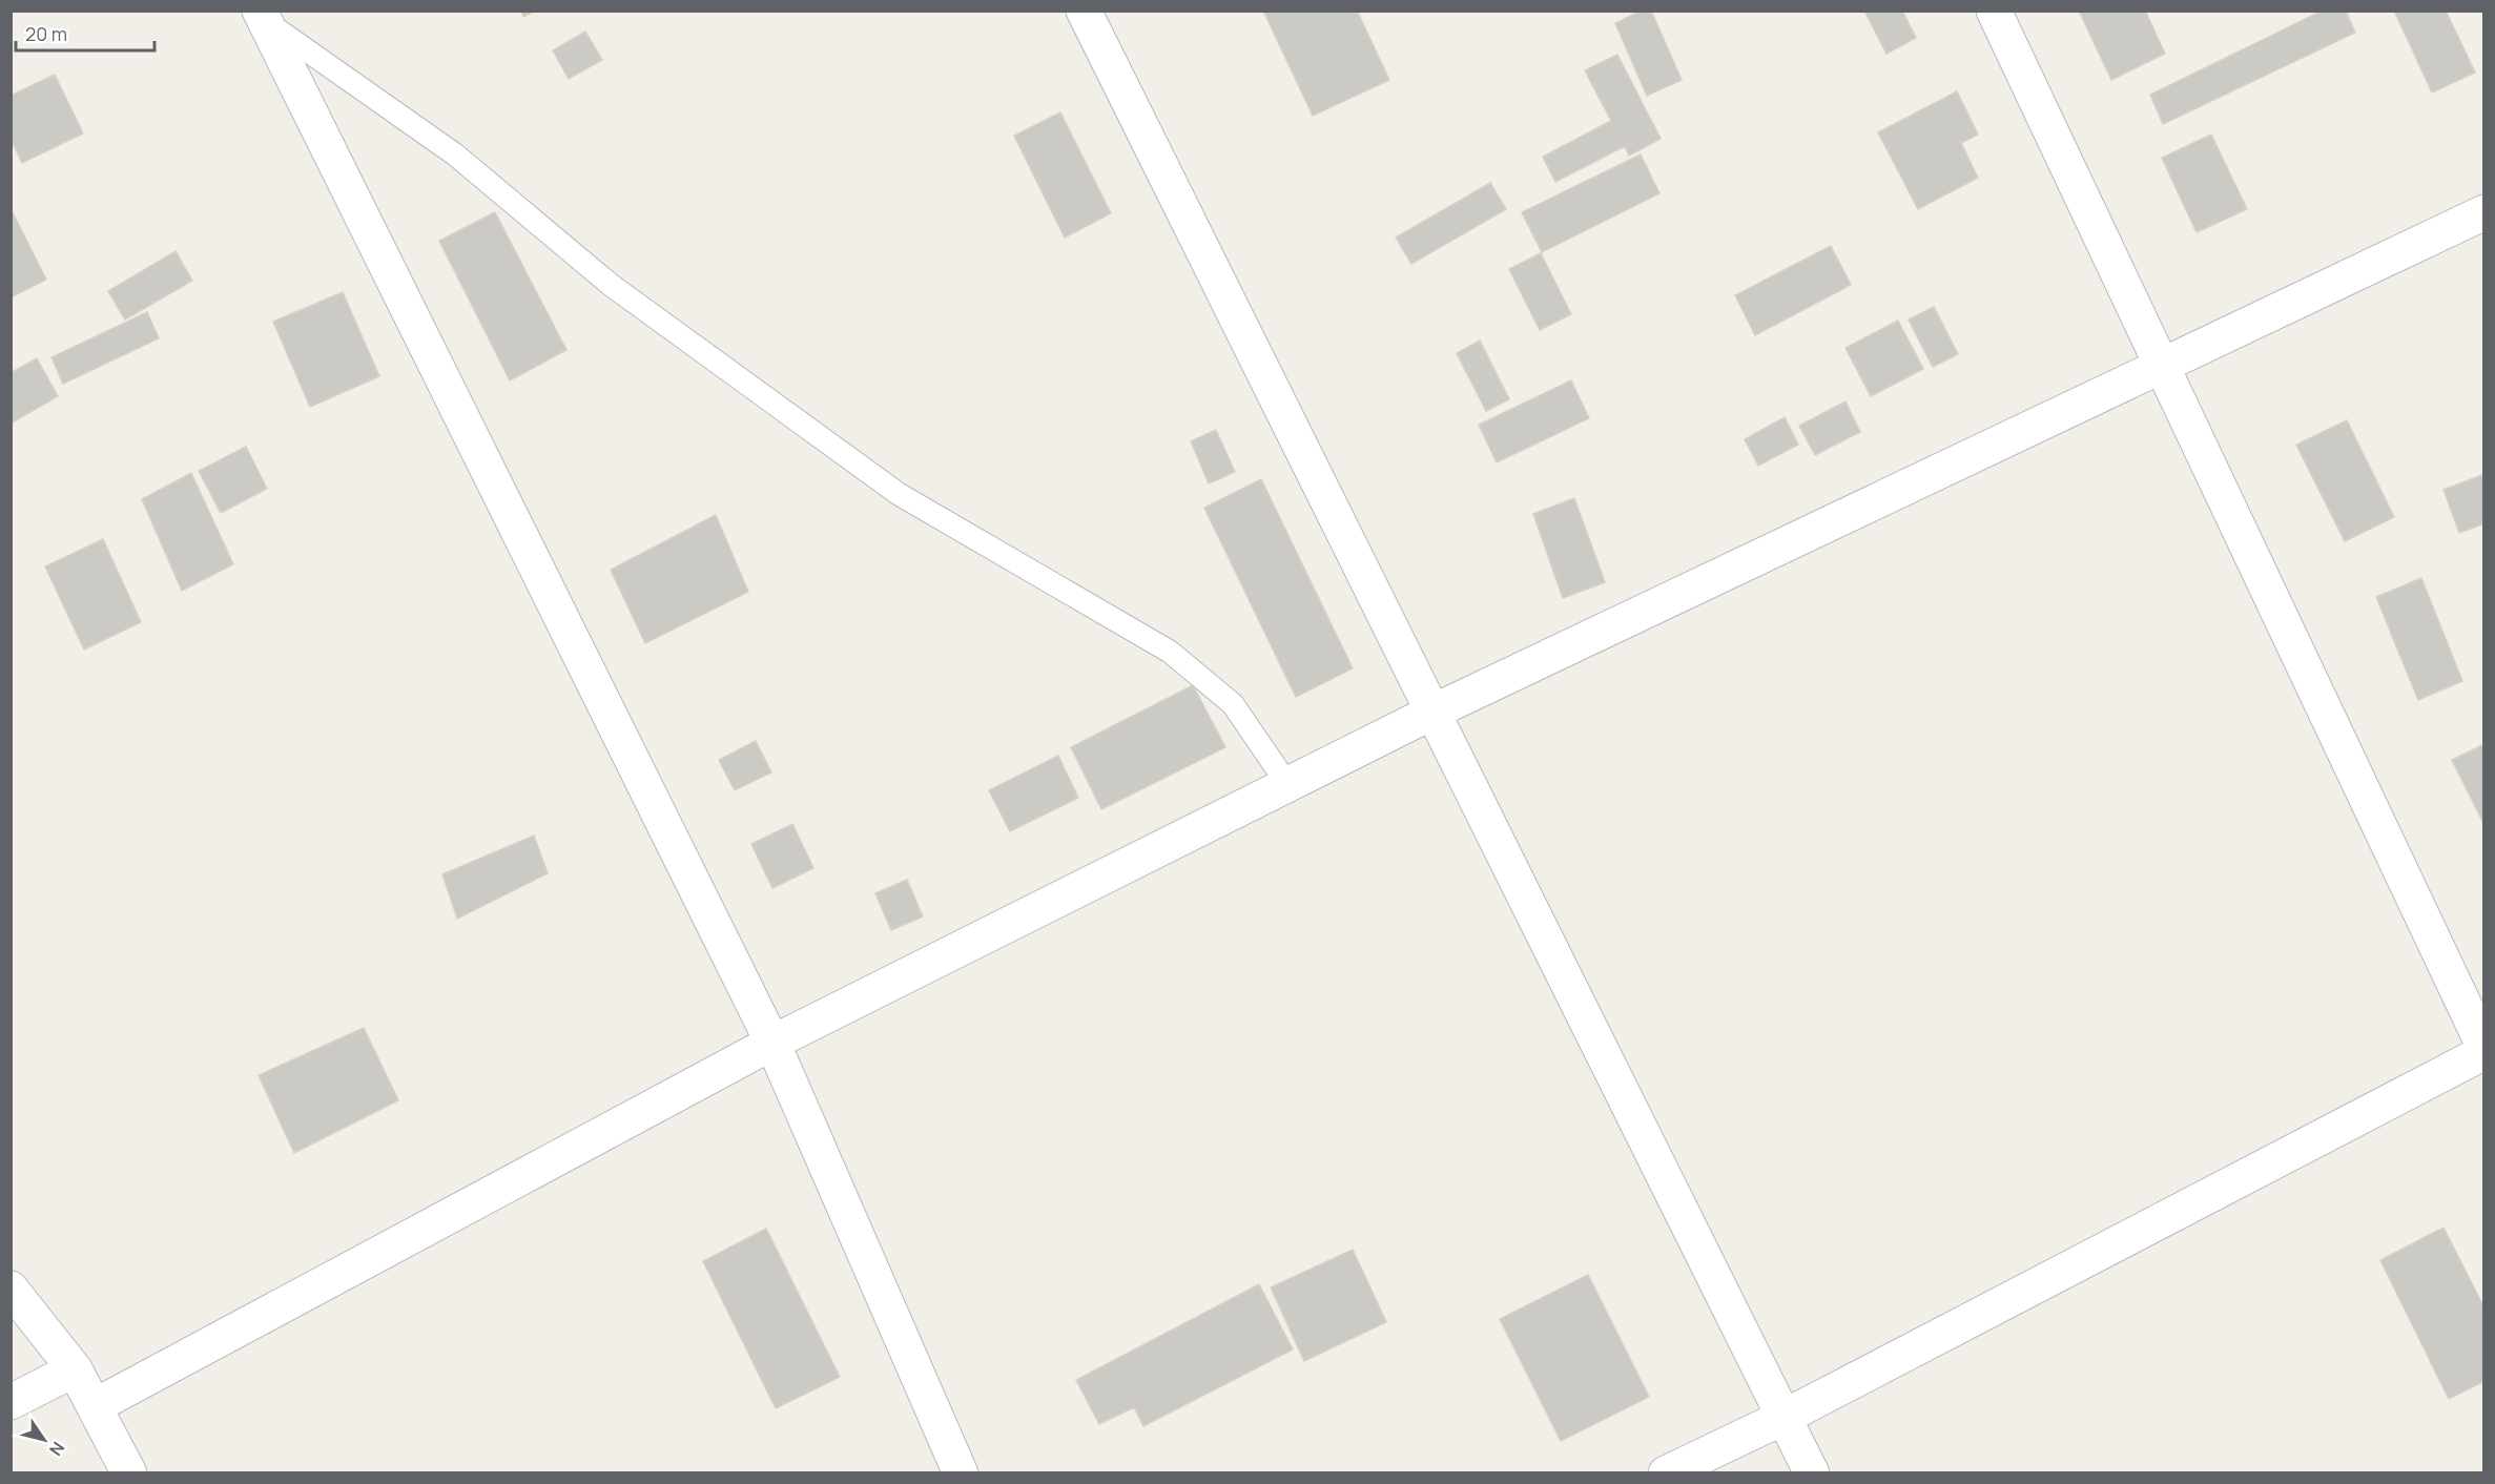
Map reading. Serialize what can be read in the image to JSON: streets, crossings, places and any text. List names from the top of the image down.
{
  "scale_bar": "20 m",
  "north": "bottom right"
}
